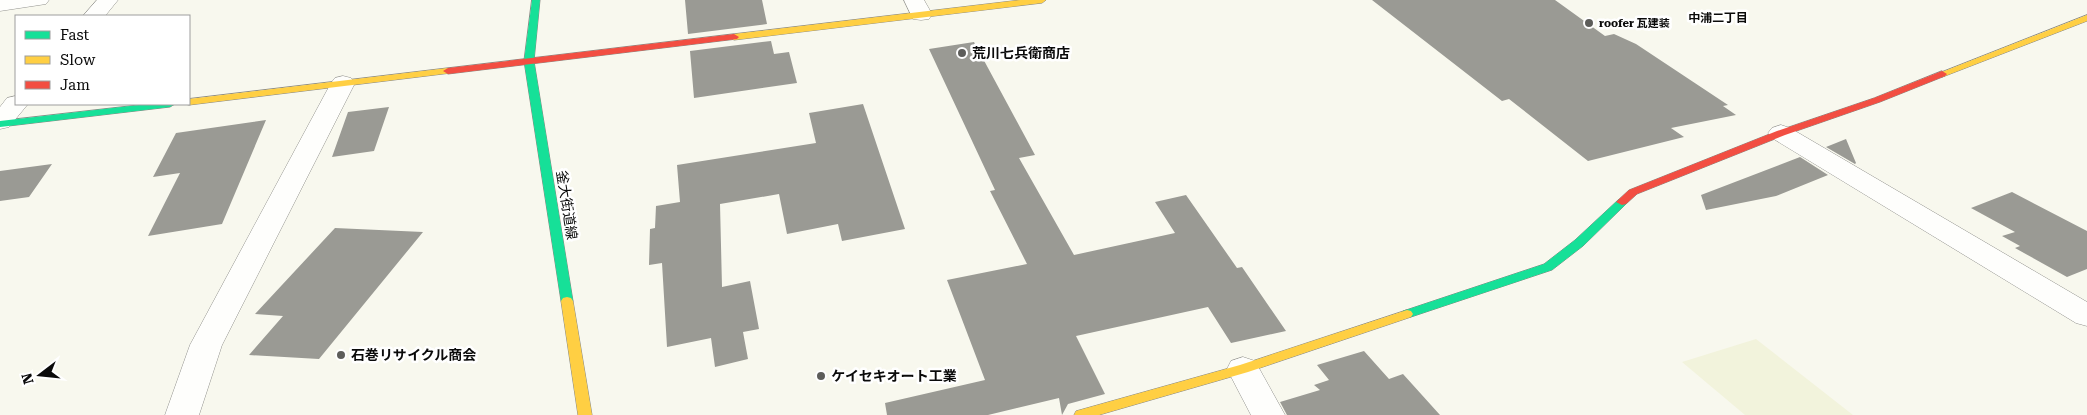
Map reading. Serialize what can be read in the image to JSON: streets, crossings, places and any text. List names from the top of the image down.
{
  "streets": {
    "street": ["釜大街道線"]
  },
  "districts": ["中浦二丁目"],
  "places": [
    "roofer 瓦建装",
    "荒川七兵衛商店",
    "石巻リサイクル商会",
    "ケイセキオート工業"
  ],
  "legend": ["Fast", "Slow", "Jam"],
  "north": "left"
}
